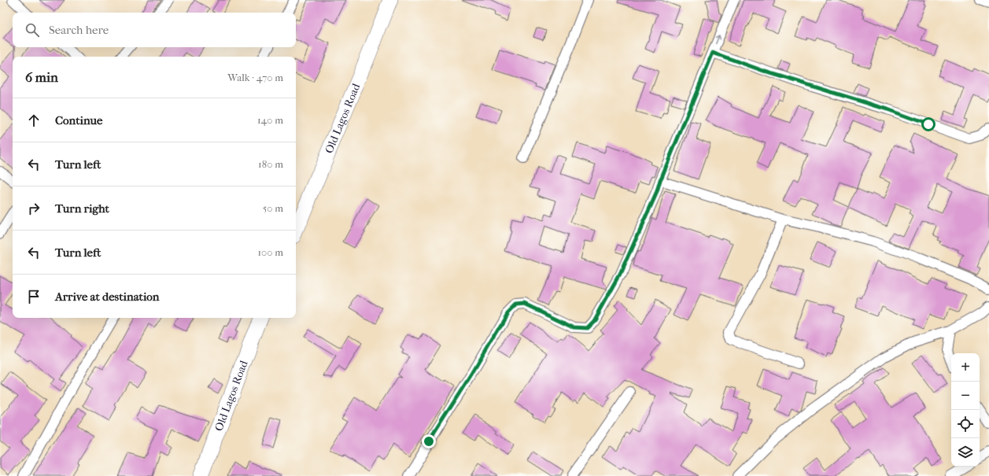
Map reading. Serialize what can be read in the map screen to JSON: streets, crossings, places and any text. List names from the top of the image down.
{
  "streets": {
    "main road": ["Old Lagos Road"]
  },
  "page": {
    "search": "Search here",
    "heading": ["6 min", "Walk · 470 m"],
    "list": [
      ["Continue", "140 m"],
      ["Turn left", "180 m"],
      ["Turn right", "50 m"],
      ["Turn left", "100 m"],
      "Arrive at destination"
    ],
    "map_buttons": ["+", "−"]
  }
}
